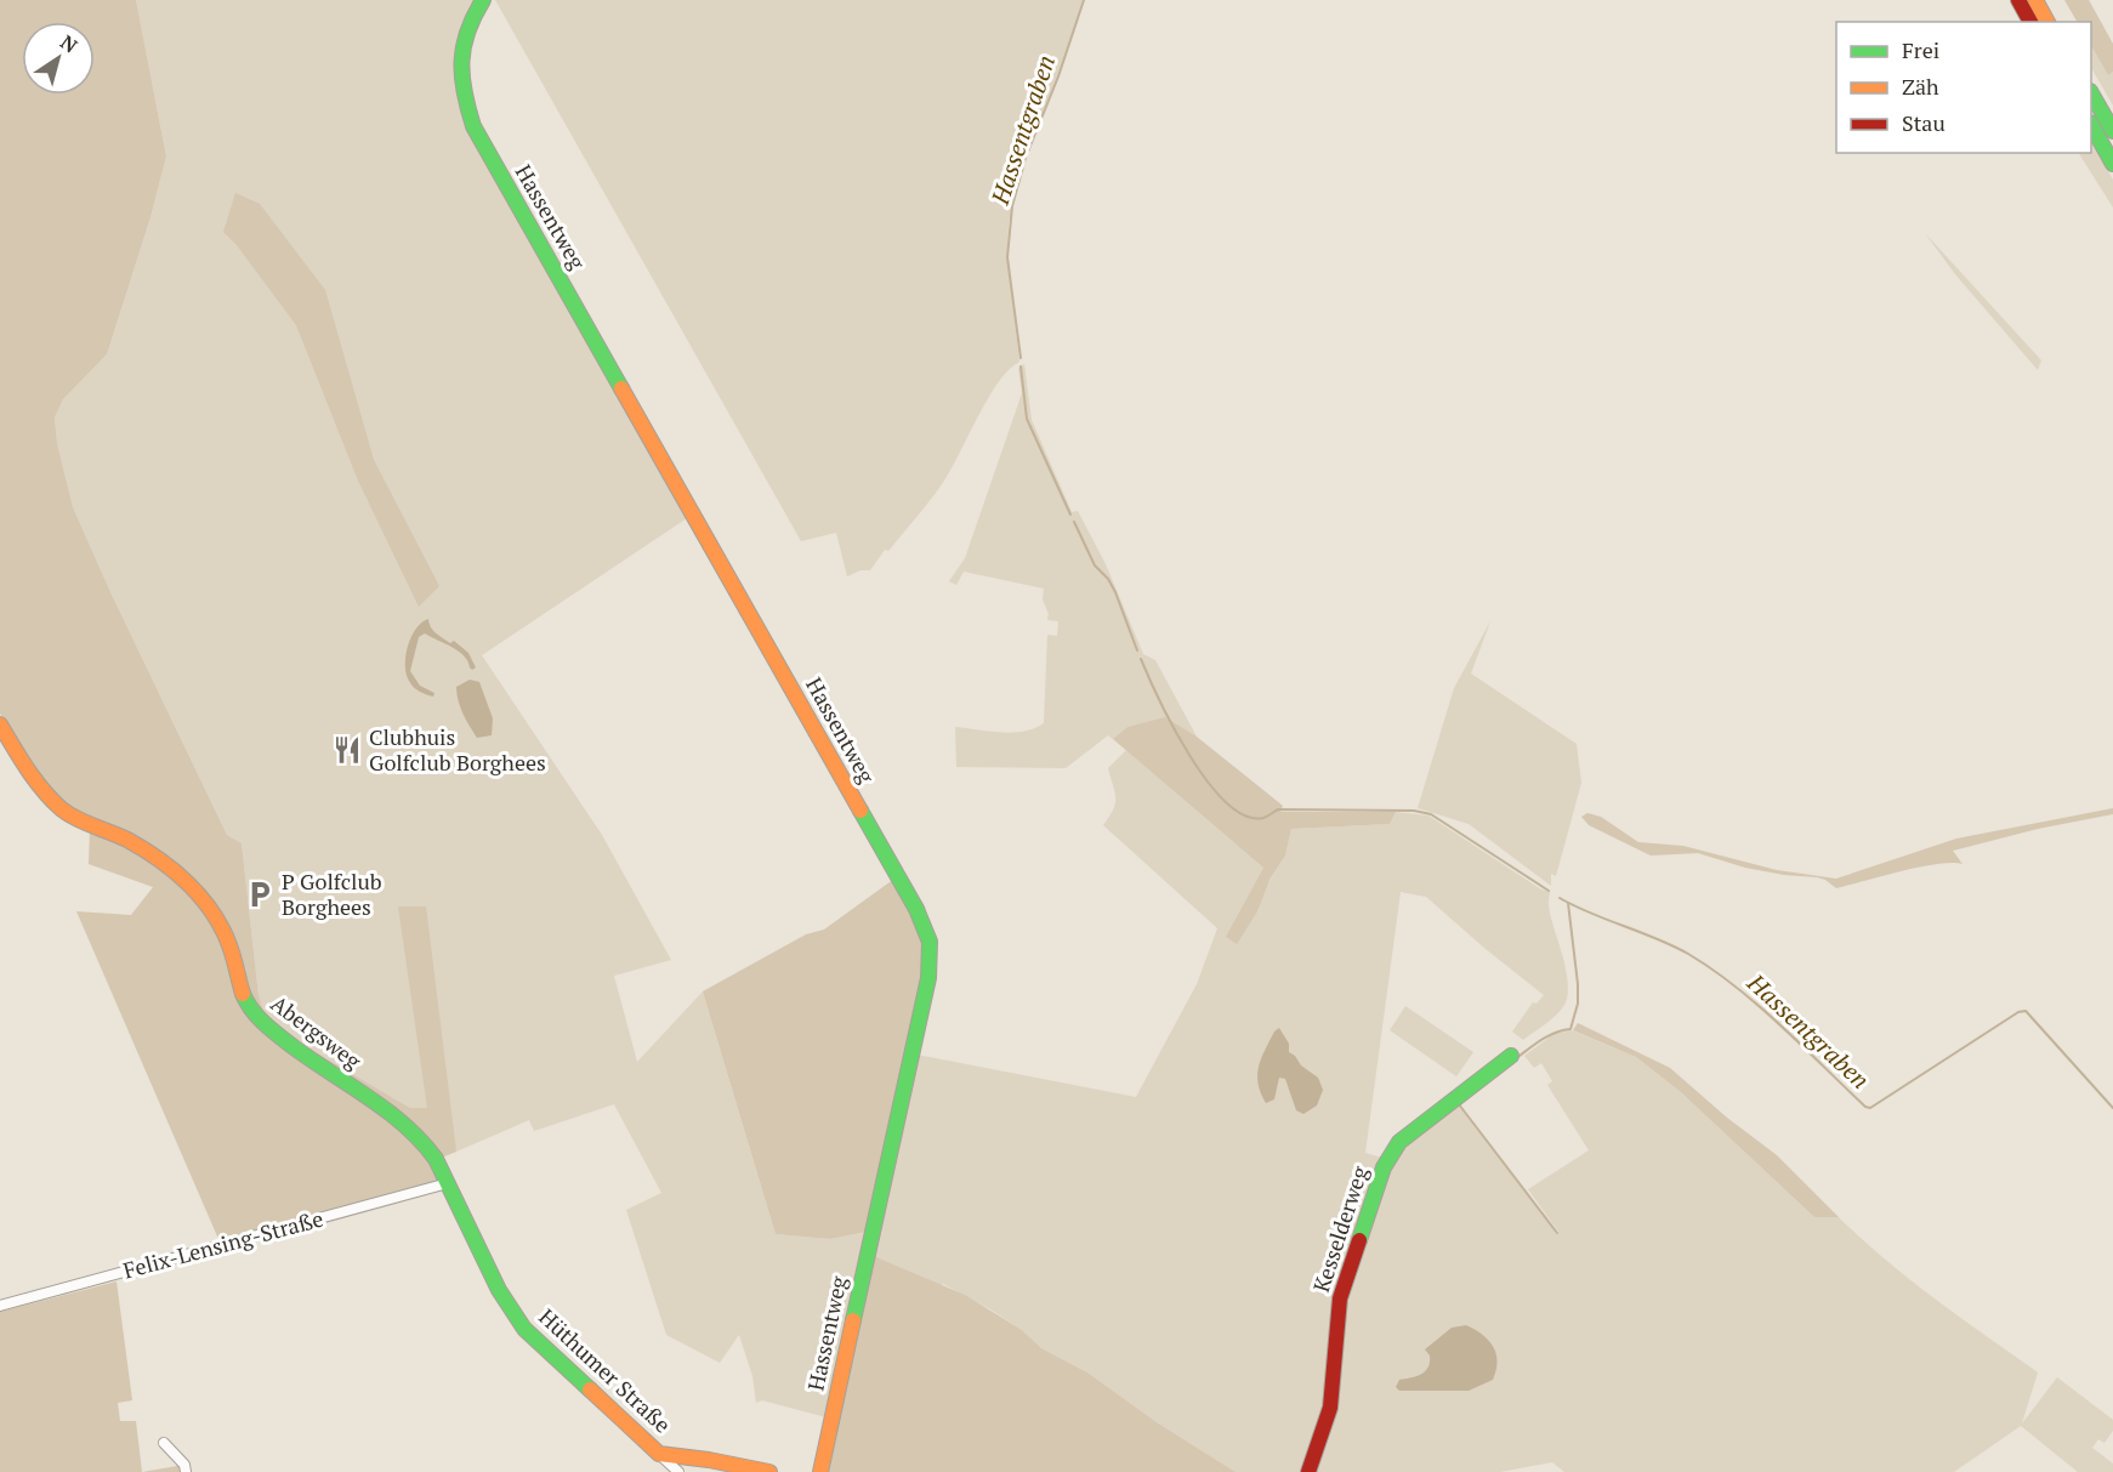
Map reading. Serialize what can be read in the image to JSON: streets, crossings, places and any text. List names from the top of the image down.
{
  "streets": {
    "main road": [
      "Hassentweg",
      "Abergsweg",
      "Kesselderweg",
      "Hüthumer Straße"
    ],
    "street": ["Felix-Lensing-Straße"]
  },
  "crossings": [
    ["Abergsweg", "Felix-Lensing-Straße"],
    ["Abergsweg", "Hüthumer Straße"],
    ["Felix-Lensing-Straße", "Hüthumer Straße"]
  ],
  "water": ["Hassentgraben"],
  "places": {
    "restaurant": ["Clubhuis Golfclub Borghees"],
    "parking": ["P Golfclub Borghees"]
  },
  "legend": ["Frei", "Zäh", "Stau"],
  "north": "top right"
}
